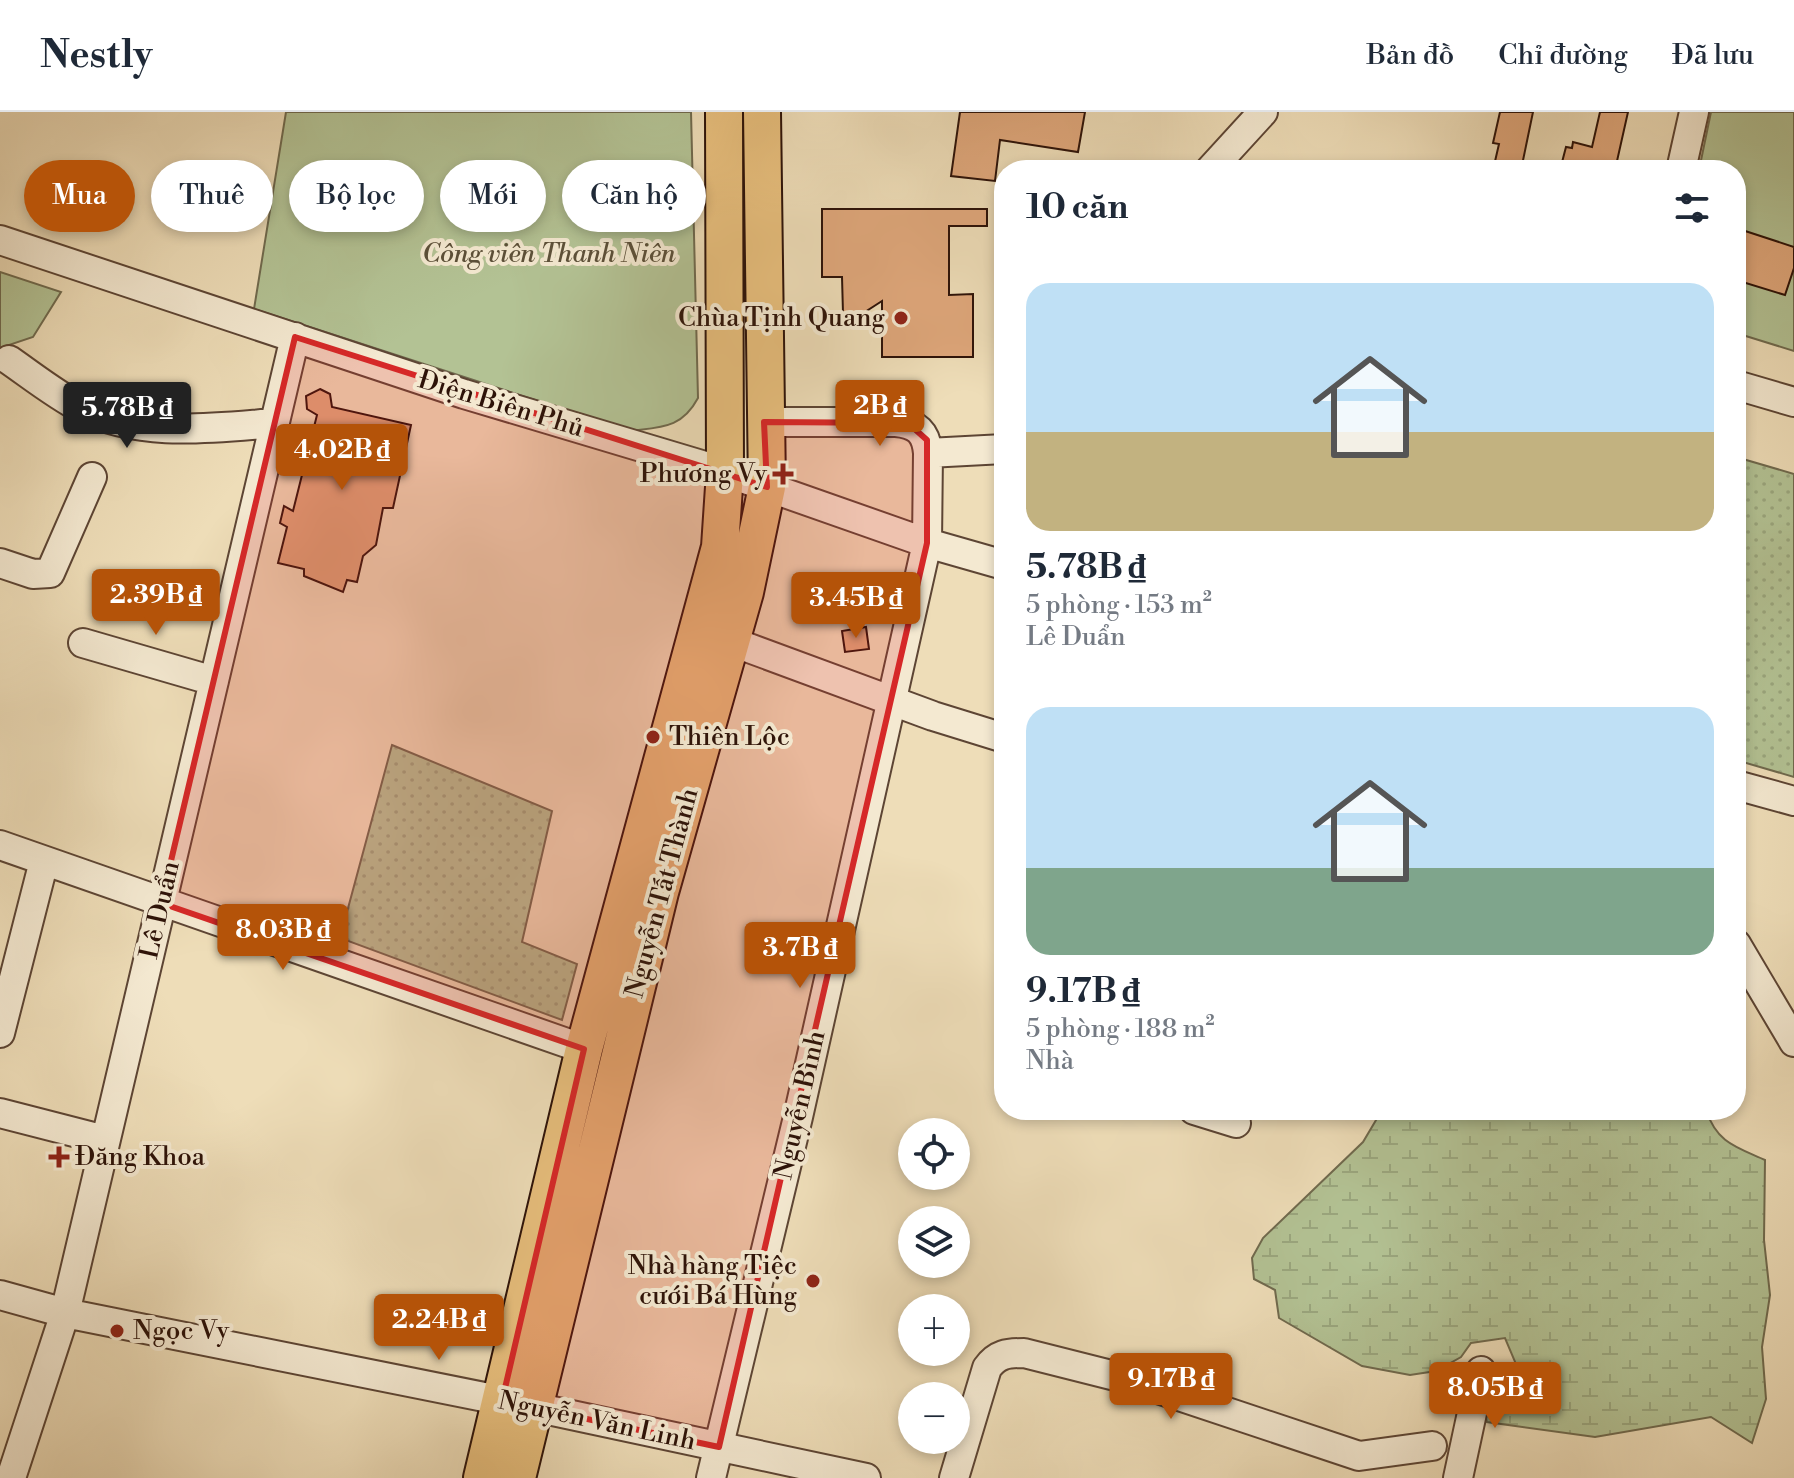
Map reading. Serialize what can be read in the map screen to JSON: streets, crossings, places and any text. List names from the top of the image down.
{
  "streets": {
    "main road": ["Nguyễn Tất Thành"],
    "street": [
      "Điện Biên Phủ",
      "Lê Duẩn",
      "Nguyễn Bình",
      "Nguyễn Văn Linh"
    ]
  },
  "crossings": [
    ["Điện Biên Phủ", "Nguyễn Tất Thành"],
    ["Điện Biên Phủ", "Lê Duẩn"],
    ["Điện Biên Phủ", "Nguyễn Bình"],
    ["Nguyễn Tất Thành", "Nguyễn Văn Linh"],
    ["Lê Duẩn", "Nguyễn Văn Linh"],
    ["Nguyễn Bình", "Nguyễn Văn Linh"]
  ],
  "parks": ["Công viên Thanh Niên"],
  "places": {
    "other": [
      "Chùa Tịnh Quang",
      "Thiên Lộc",
      "Nhà hàng Tiệc cưới Bá Hùng",
      "Ngọc Vy"
    ],
    "health": ["Phương Vy", "Đăng Khoa"]
  },
  "page": {
    "header": "Nestly",
    "nav": ["Bản đồ", "Chỉ đường", "Đã lưu"],
    "chip": [
      "Mua",
      "Thuê",
      "Bộ lọc",
      "Mới",
      "Căn hộ"
    ],
    "heading": "10 căn",
    "list": [
      {
        "name": "5.78B ₫",
        "note": "5 phòng · 153 m² · Lê Duẩn"
      },
      {
        "name": "9.17B ₫",
        "note": "5 phòng · 188 m² · Nhà"
      }
    ],
    "price": [
      "2B ₫",
      "5.78B ₫",
      "4.02B ₫",
      "2.39B ₫",
      "3.45B ₫",
      "8.03B ₫",
      "3.7B ₫",
      "2.24B ₫",
      "9.17B ₫",
      "8.05B ₫"
    ],
    "map_buttons": ["+", "−"]
  }
}
